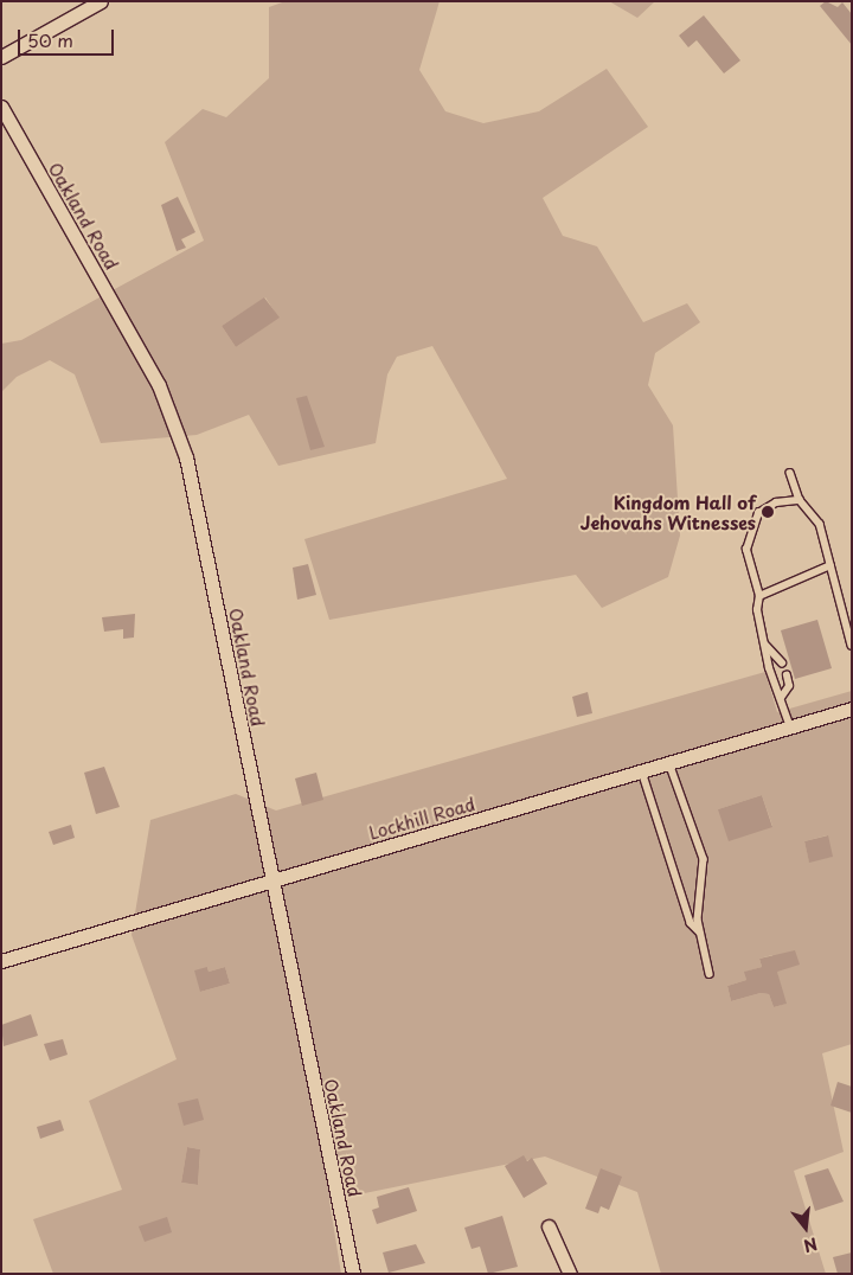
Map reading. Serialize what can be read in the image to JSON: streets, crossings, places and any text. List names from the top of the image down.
{
  "streets": {
    "street": ["Oakland Road", "Lockhill Road"]
  },
  "crossings": [
    ["Oakland Road", "Lockhill Road"]
  ],
  "places": ["Kingdom Hall of Jehovahs Witnesses"],
  "scale_bar": "50 m",
  "north": "bottom"
}
